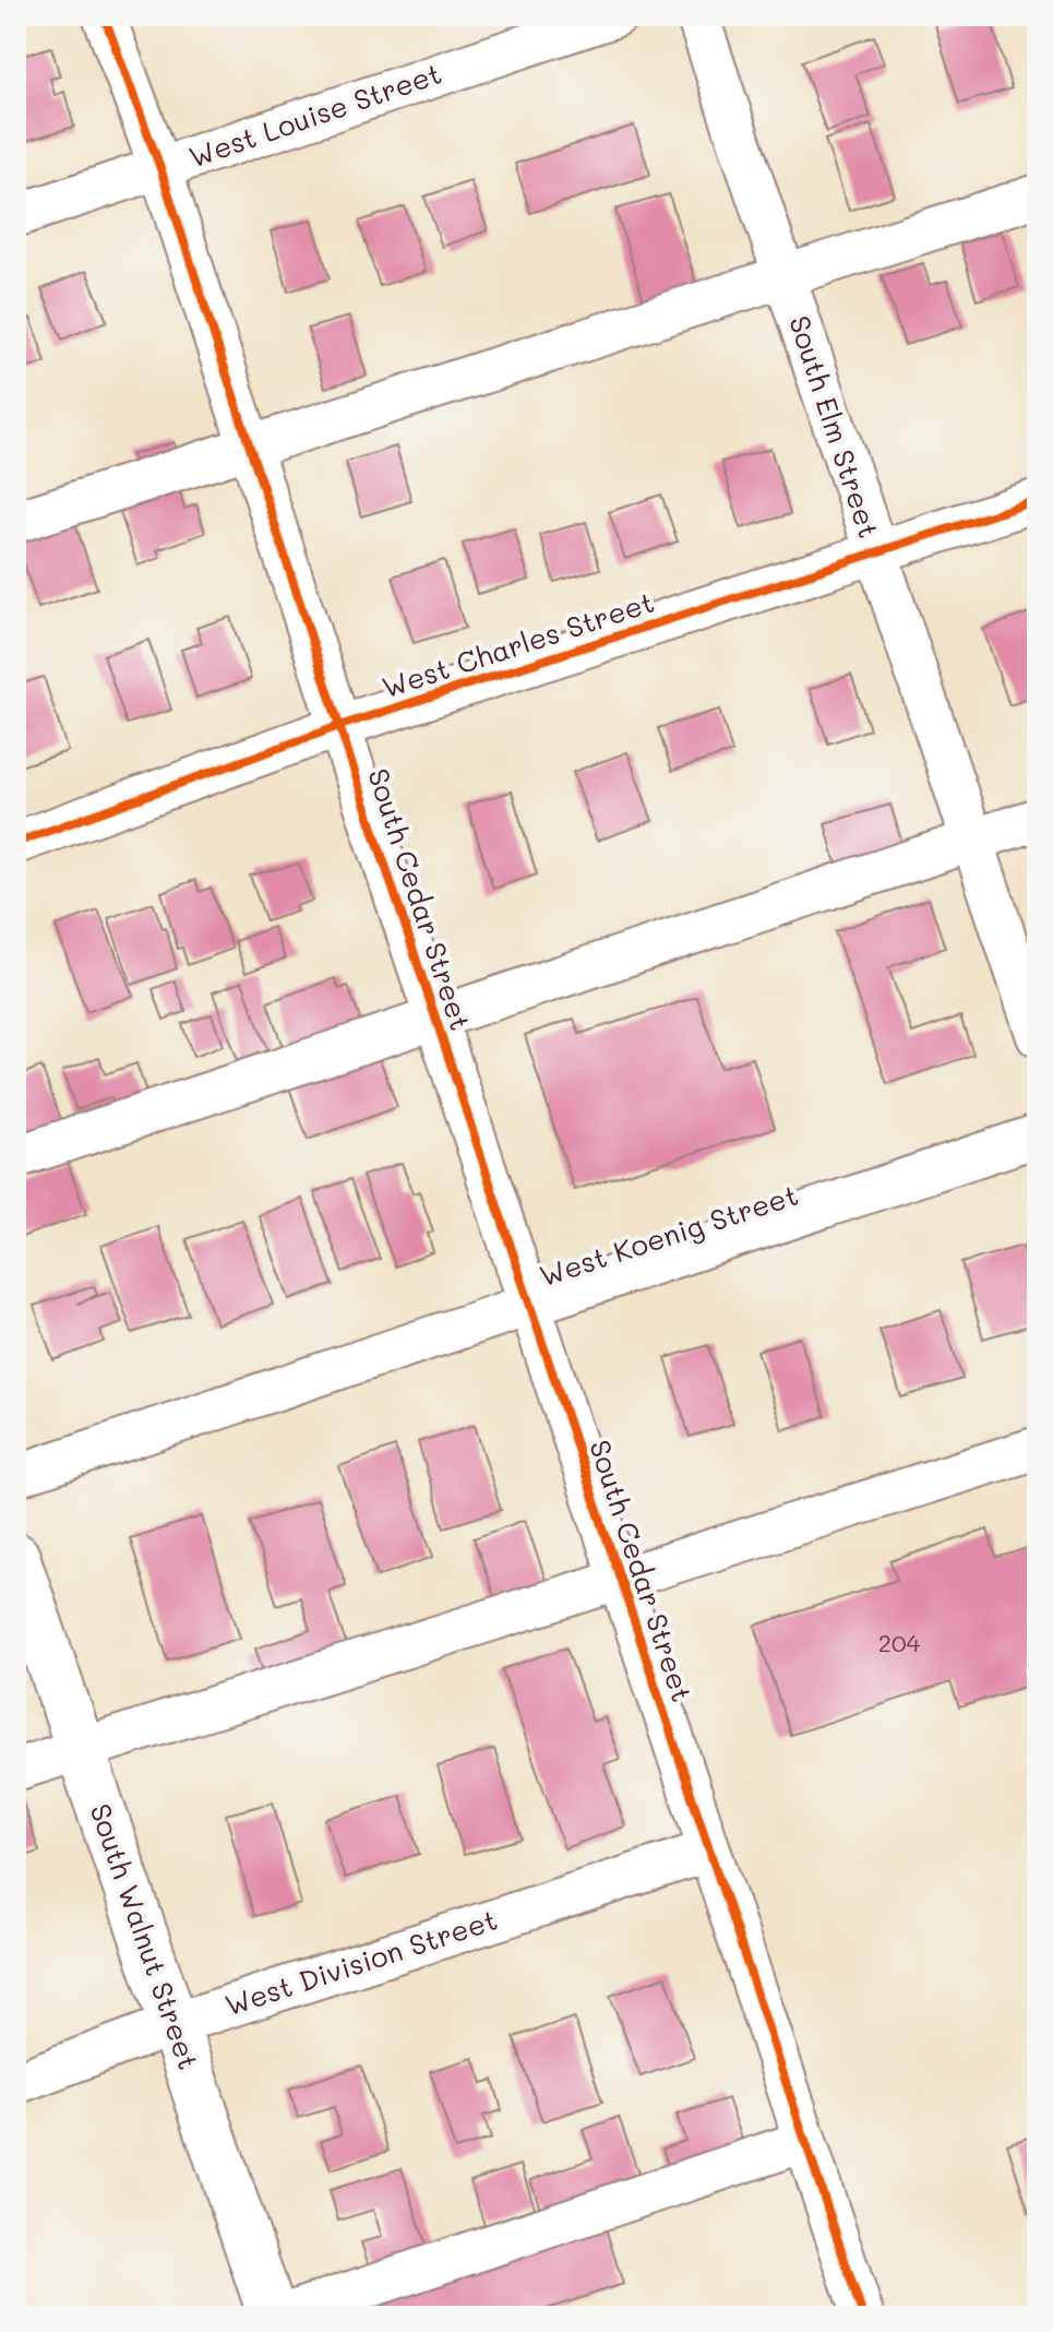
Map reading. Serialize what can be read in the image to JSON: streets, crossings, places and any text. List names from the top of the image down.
{
  "streets": {
    "main road": ["South Walnut Street"],
    "street": [
      "West Louise Street",
      "South Elm Street",
      "West Charles Street",
      "South Cedar Street",
      "West Koenig Street",
      "West Division Street"
    ]
  },
  "crossings": [
    ["West Louise Street", "South Cedar Street"],
    ["South Elm Street", "West Charles Street"],
    ["West Charles Street", "South Cedar Street"],
    ["South Cedar Street", "West Koenig Street"],
    ["South Cedar Street", "West Division Street"],
    ["South Walnut Street", "West Division Street"]
  ],
  "house_numbers": ["204"]
}
